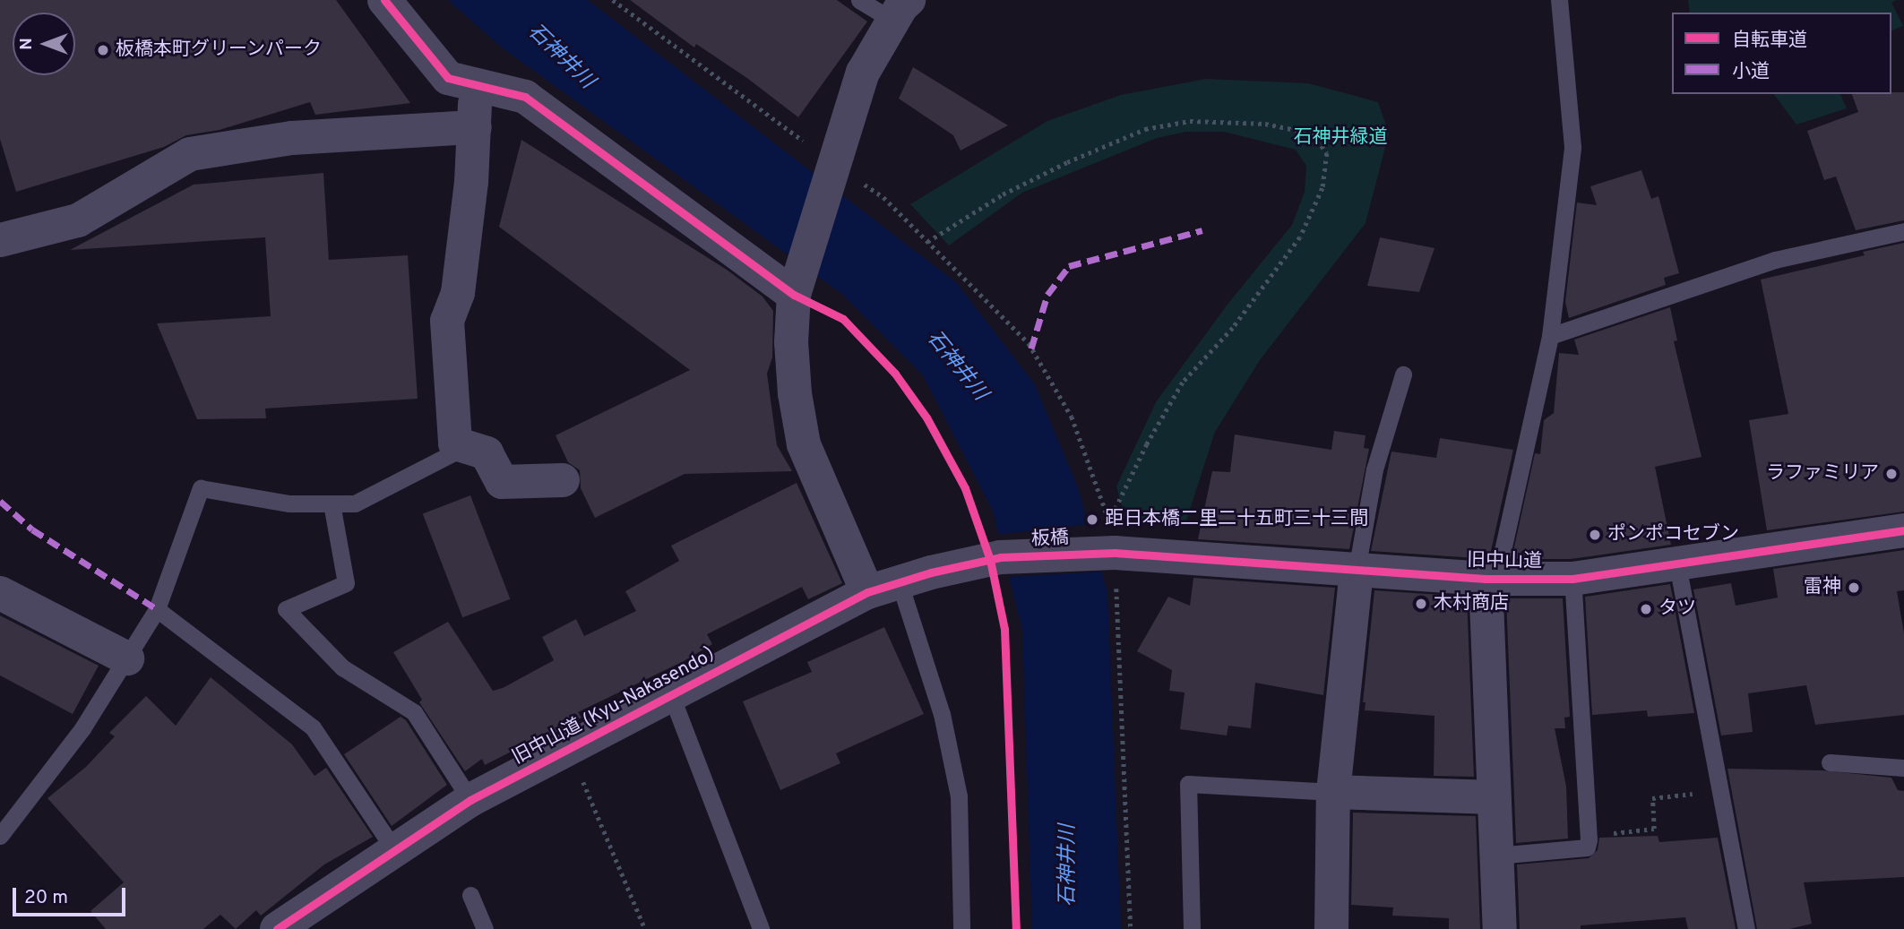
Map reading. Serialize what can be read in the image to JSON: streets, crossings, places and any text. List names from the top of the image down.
{
  "streets": {
    "street": ["板橋", "旧中山道", "旧中山道 (Kyu-Nakasendo）"]
  },
  "crossings": [
    ["板橋", "旧中山道"],
    ["板橋", "旧中山道 (Kyu-Nakasendo）"]
  ],
  "water": ["石神井川"],
  "parks": ["石神井緑道"],
  "places": [
    "板橋本町グリーンパーク",
    "ラファミリア",
    "距日本橋二里二十五町三十三間",
    "ポンポコセブン",
    "雷神",
    "木村商店",
    "タツ"
  ],
  "legend": ["自転車道", "小道"],
  "scale_bar": "20 m",
  "north": "left"
}
